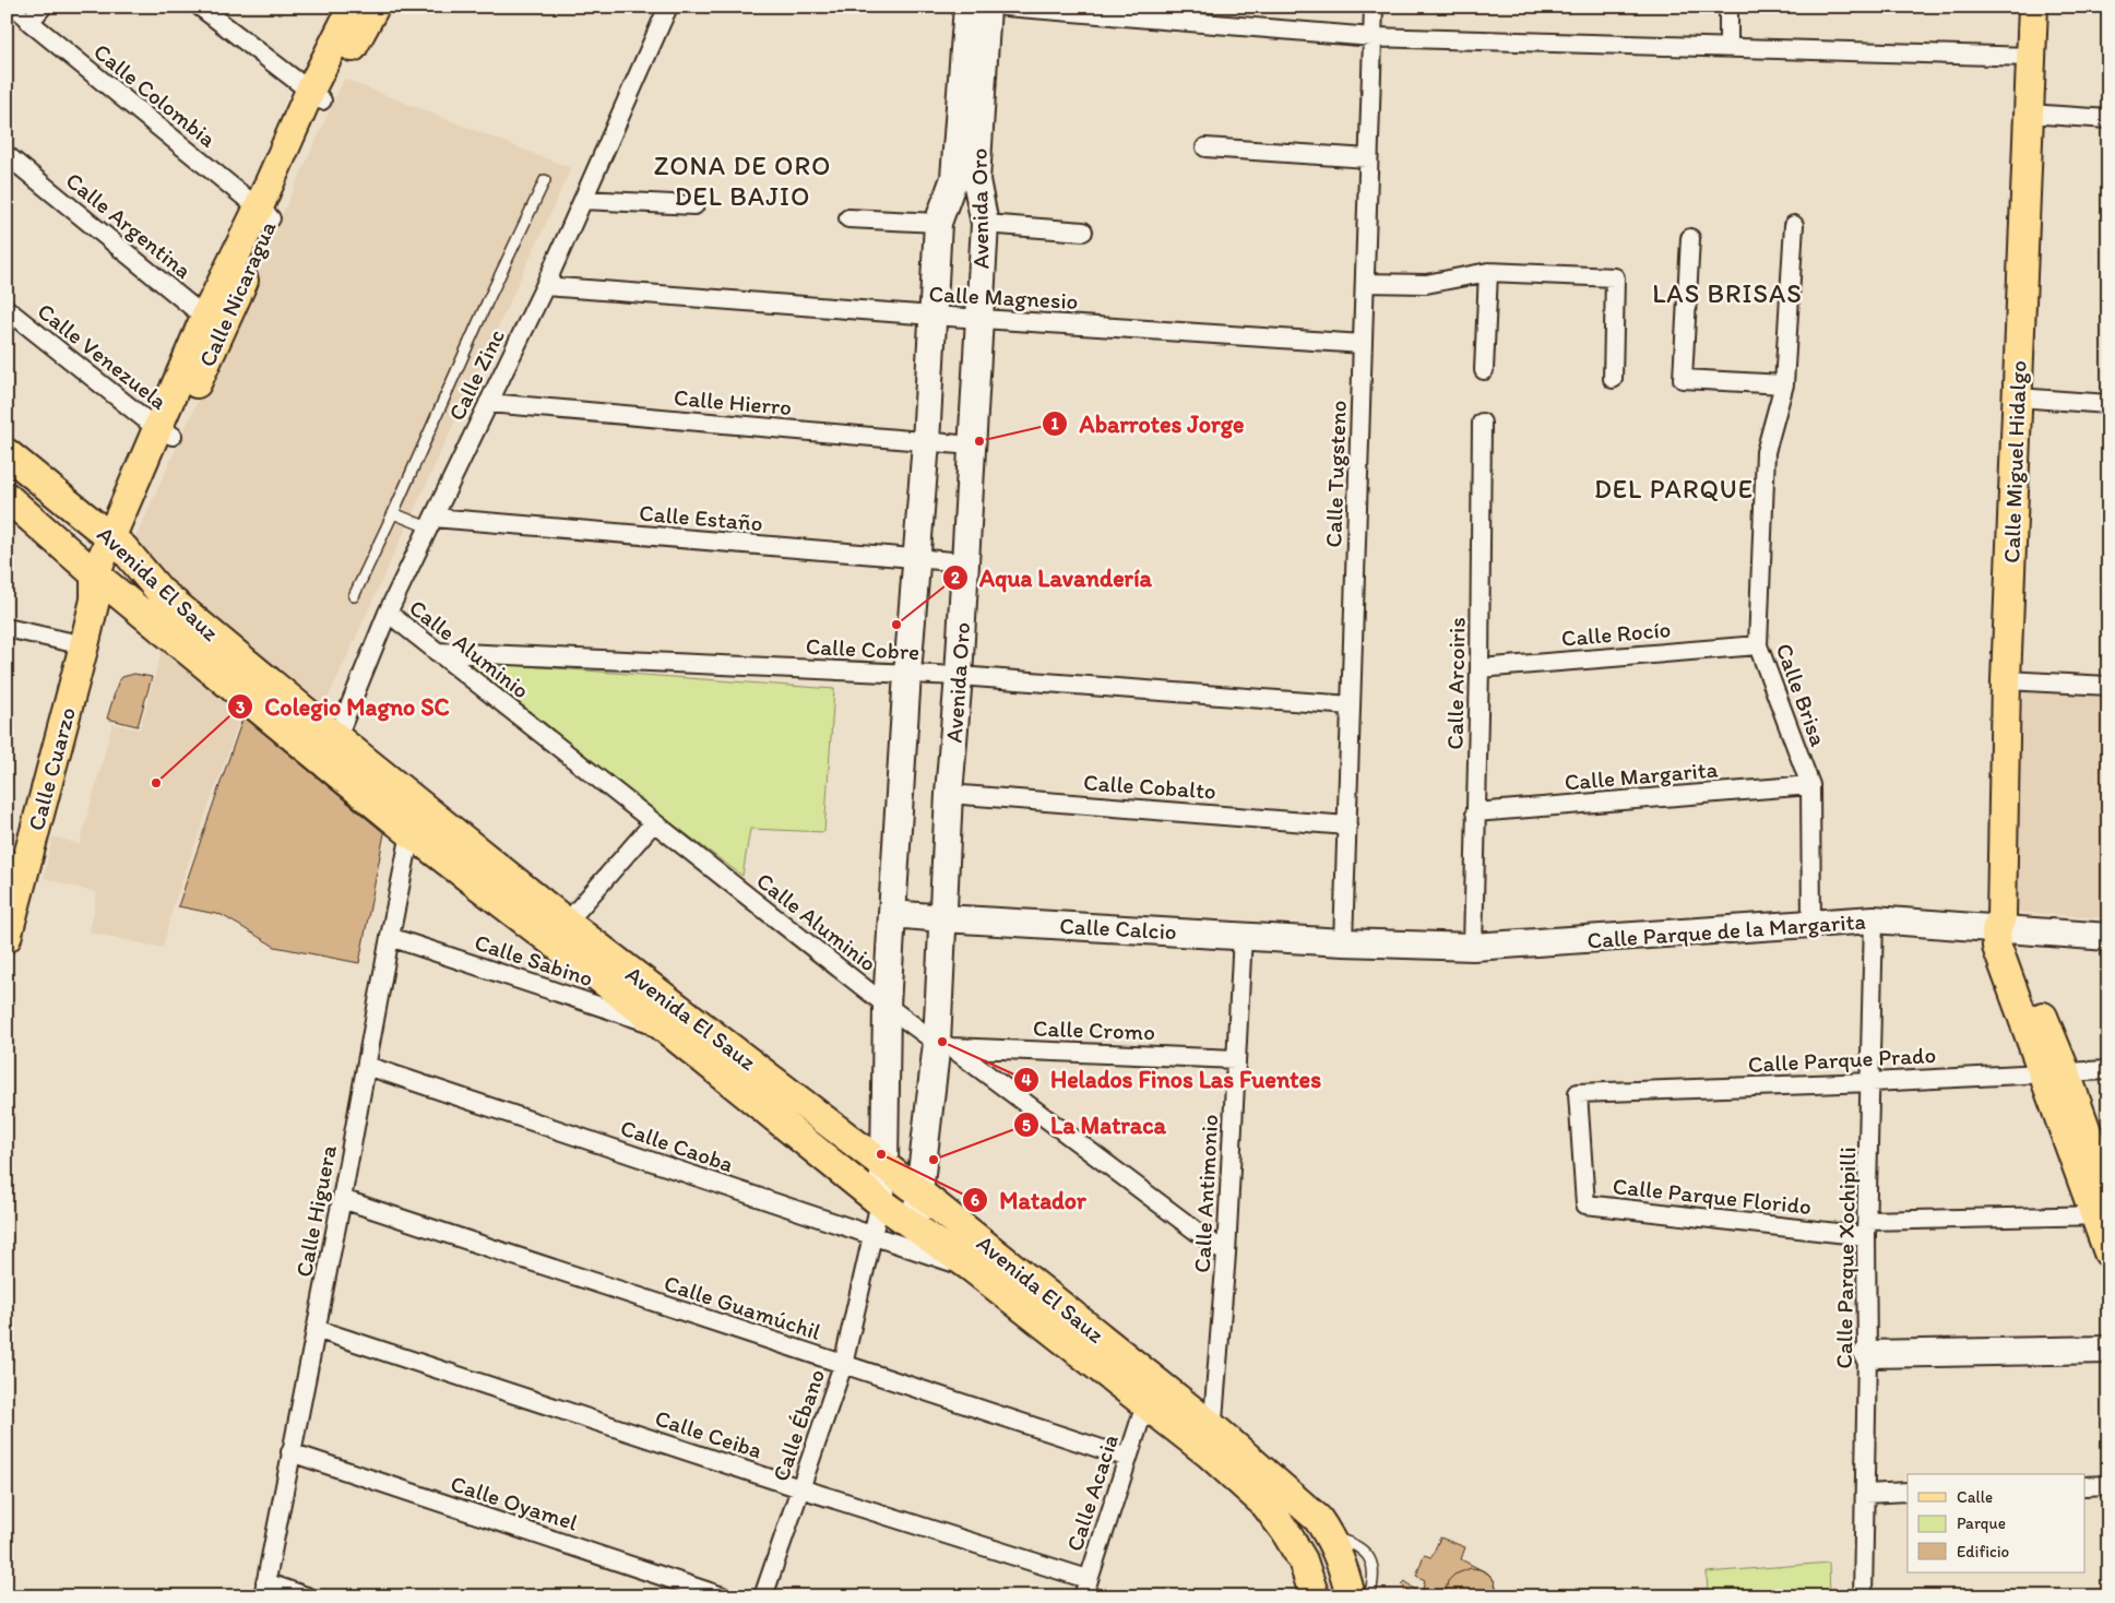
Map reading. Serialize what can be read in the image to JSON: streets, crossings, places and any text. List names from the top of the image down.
{
  "streets": {
    "main road": [
      "Avenida Oro",
      "Calle Nicaragua",
      "Calle Miguel Hidalgo",
      "Avenida El Sauz",
      "Calle Cuarzo",
      "Calle Calcio",
      "Calle Parque de la Margarita"
    ],
    "street": [
      "Calle Colombia",
      "Calle Argentina",
      "Calle Magnesio",
      "Calle Venezuela",
      "Calle Zinc",
      "Calle Hierro",
      "Calle Tugsteno",
      "Calle Estaño",
      "Calle Rocío",
      "Calle Aluminio",
      "Calle Cobre",
      "Calle Arcoiris",
      "Calle Brisa",
      "Calle Margarita",
      "Calle Cobalto",
      "Calle Sabino",
      "Calle Cromo",
      "Calle Parque Prado",
      "Calle Caoba",
      "Calle Antimonio",
      "Calle Parque Florido",
      "Calle Higuera",
      "Calle Parque Xochipilli",
      "Calle Guamúchil",
      "Calle Ébano",
      "Calle Ceiba",
      "Calle Acacia",
      "Calle Oyamel"
    ]
  },
  "crossings": [
    ["Calle Colombia", "Calle Nicaragua"],
    ["Avenida Oro", "Calle Magnesio"],
    ["Avenida Oro", "Calle Hierro"],
    ["Avenida Oro", "Calle Estaño"],
    ["Avenida Oro", "Avenida El Sauz"],
    ["Avenida Oro", "Calle Aluminio"],
    ["Avenida Oro", "Calle Cobre"],
    ["Avenida Oro", "Calle Cobalto"],
    ["Avenida Oro", "Calle Calcio"],
    ["Avenida Oro", "Calle Cromo"],
    ["Avenida Oro", "Calle Ébano"],
    ["Calle Argentina", "Calle Nicaragua"],
    ["Calle Nicaragua", "Calle Venezuela"],
    ["Calle Nicaragua", "Avenida El Sauz"],
    ["Calle Nicaragua", "Calle Cuarzo"],
    ["Calle Magnesio", "Calle Zinc"],
    ["Calle Magnesio", "Calle Tugsteno"],
    ["Calle Zinc", "Calle Hierro"],
    ["Calle Zinc", "Calle Estaño"],
    ["Calle Zinc", "Avenida El Sauz"],
    ["Calle Zinc", "Calle Aluminio"],
    ["Calle Miguel Hidalgo", "Calle Parque de la Margarita"],
    ["Calle Miguel Hidalgo", "Calle Parque Prado"],
    ["Calle Miguel Hidalgo", "Calle Parque Florido"],
    ["Calle Tugsteno", "Calle Cobre"],
    ["Calle Tugsteno", "Calle Cobalto"],
    ["Calle Tugsteno", "Calle Calcio"],
    ["Calle Tugsteno", "Calle Parque de la Margarita"],
    ["Avenida El Sauz", "Calle Cuarzo"],
    ["Avenida El Sauz", "Calle Sabino"],
    ["Avenida El Sauz", "Calle Caoba"],
    ["Avenida El Sauz", "Calle Antimonio"],
    ["Avenida El Sauz", "Calle Higuera"],
    ["Avenida El Sauz", "Calle Ébano"],
    ["Avenida El Sauz", "Calle Acacia"],
    ["Calle Rocío", "Calle Arcoiris"],
    ["Calle Rocío", "Calle Brisa"],
    ["Calle Aluminio", "Calle Cobre"],
    ["Calle Aluminio", "Calle Cromo"],
    ["Calle Aluminio", "Calle Antimonio"],
    ["Calle Arcoiris", "Calle Margarita"],
    ["Calle Arcoiris", "Calle Parque de la Margarita"],
    ["Calle Brisa", "Calle Margarita"],
    ["Calle Brisa", "Calle Parque de la Margarita"],
    ["Calle Calcio", "Calle Parque de la Margarita"],
    ["Calle Calcio", "Calle Antimonio"],
    ["Calle Parque de la Margarita", "Calle Parque Xochipilli"],
    ["Calle Sabino", "Calle Higuera"],
    ["Calle Cromo", "Calle Antimonio"],
    ["Calle Parque Prado", "Calle Parque Florido"],
    ["Calle Parque Prado", "Calle Parque Xochipilli"],
    ["Calle Caoba", "Calle Higuera"],
    ["Calle Caoba", "Calle Ébano"],
    ["Calle Parque Florido", "Calle Parque Xochipilli"],
    ["Calle Higuera", "Calle Guamúchil"],
    ["Calle Higuera", "Calle Ceiba"],
    ["Calle Higuera", "Calle Oyamel"],
    ["Calle Guamúchil", "Calle Ébano"],
    ["Calle Guamúchil", "Calle Acacia"],
    ["Calle Ébano", "Calle Ceiba"],
    ["Calle Ceiba", "Calle Acacia"]
  ],
  "districts": ["ZONA DE ORO DEL BAJIO", "LAS BRISAS", "DEL PARQUE"],
  "places": [
    "Abarrotes Jorge",
    "Aqua Lavandería",
    "Colegio Magno SC",
    "Helados Finos Las Fuentes",
    "Matador",
    "La Matraca"
  ],
  "legend": ["Calle", "Parque", "Edificio"]
}
